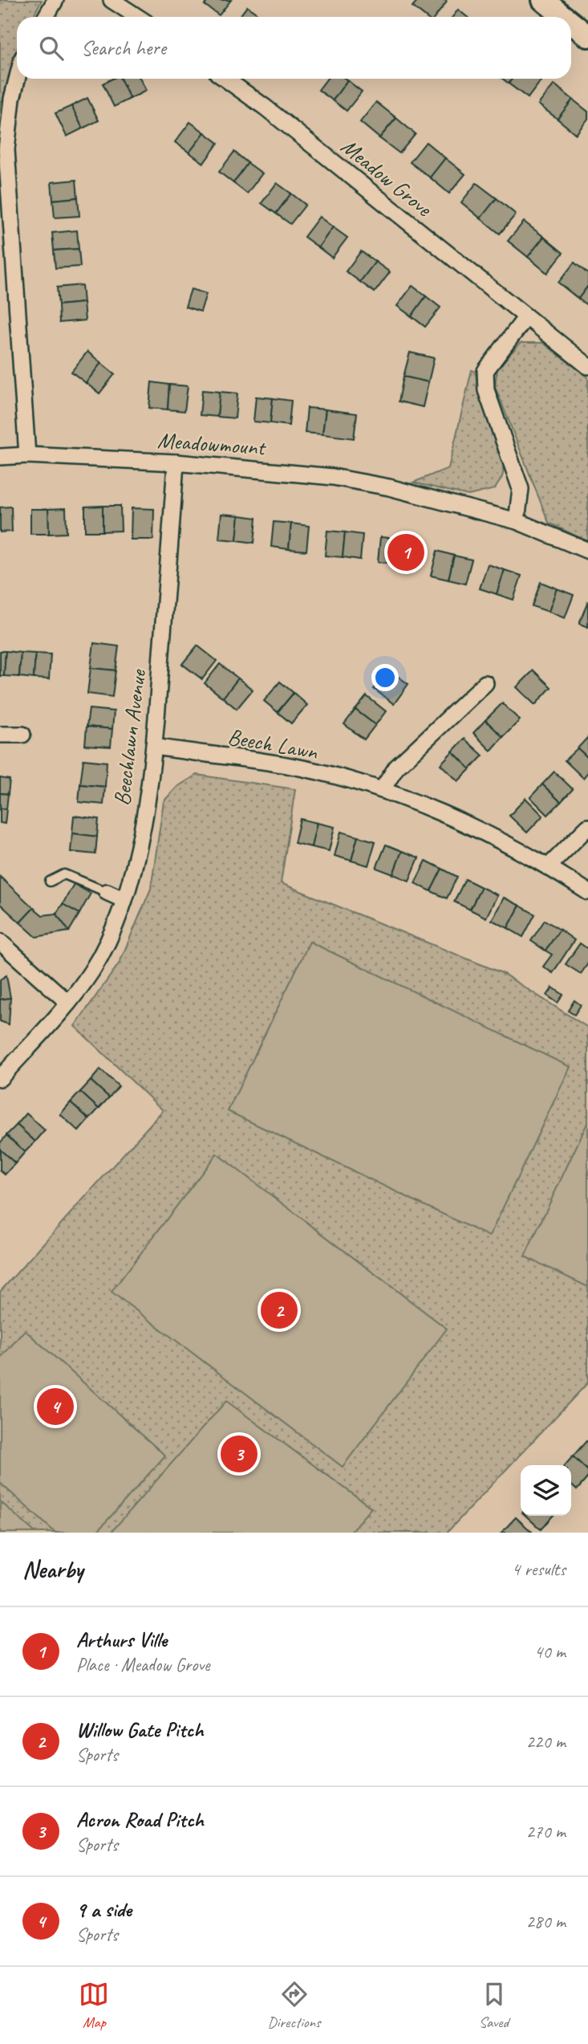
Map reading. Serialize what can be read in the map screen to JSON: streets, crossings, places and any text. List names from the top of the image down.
{
  "streets": {
    "street": [
      "Meadow Grove",
      "Meadowmount",
      "Beechlawn Avenue",
      "Beech Lawn"
    ]
  },
  "crossings": [
    ["Meadowmount", "Beechlawn Avenue"],
    ["Beechlawn Avenue", "Beech Lawn"]
  ],
  "page": {
    "search": "Search here",
    "pins": [
      "1",
      "2",
      "4",
      "3"
    ],
    "heading": ["Nearby", "4 results"],
    "list": [
      {
        "mark": "1",
        "name": "Arthurs Ville",
        "note": "Place · Meadow Grove",
        "value": "40 m"
      },
      {
        "mark": "2",
        "name": "Willow Gate Pitch",
        "note": "Sports",
        "value": "220 m"
      },
      {
        "mark": "3",
        "name": "Acron Road Pitch",
        "note": "Sports",
        "value": "270 m"
      },
      {
        "mark": "4",
        "name": "9 a side",
        "note": "Sports",
        "value": "280 m"
      }
    ],
    "nav": ["Map", "Directions", "Saved"]
  }
}
